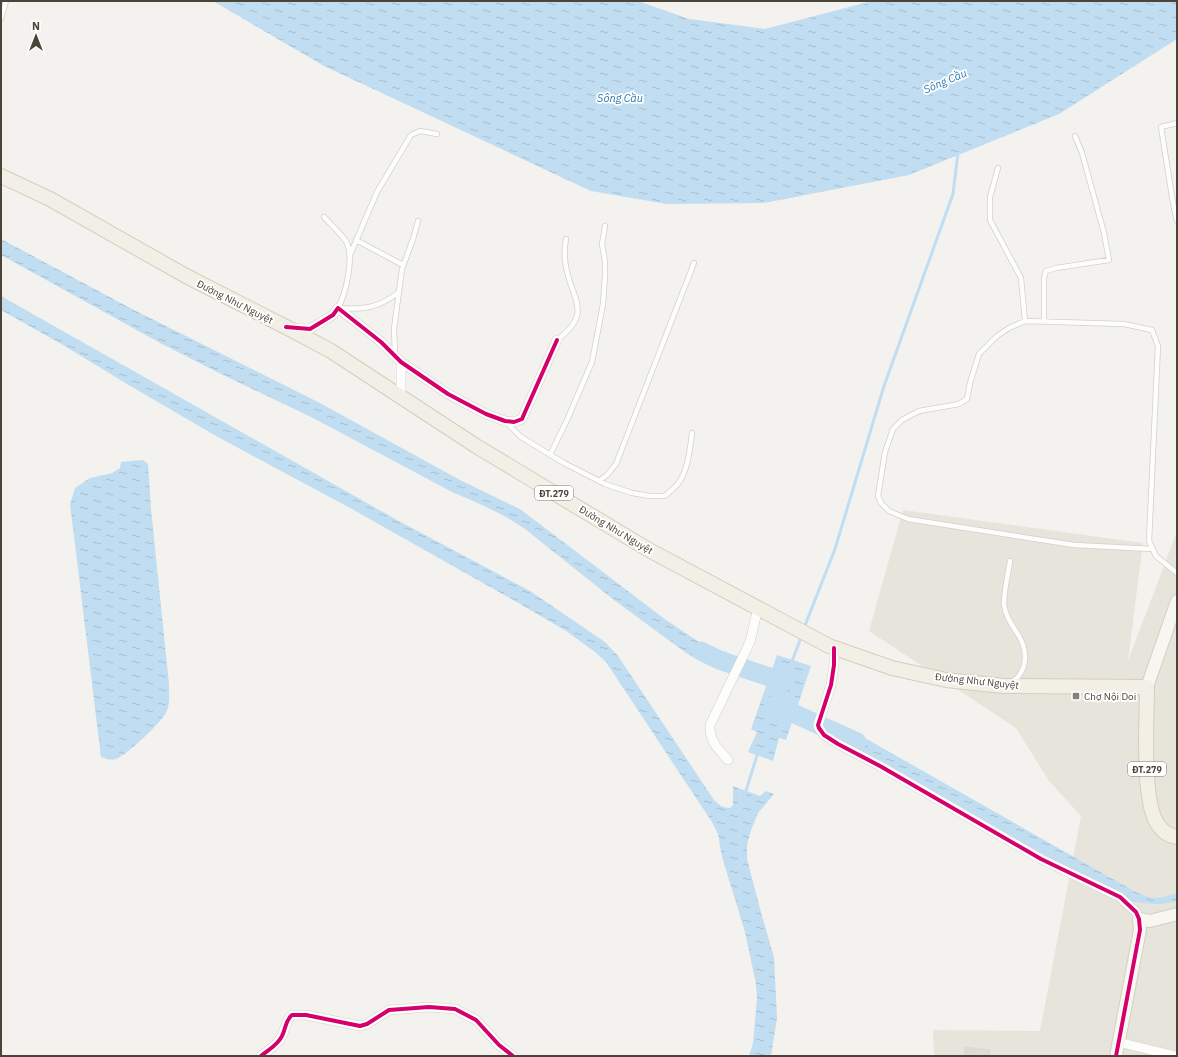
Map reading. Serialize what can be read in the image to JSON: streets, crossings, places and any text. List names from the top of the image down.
{
  "streets": {
    "main road": ["Đường Như Nguyệt", "ĐT.279"]
  },
  "crossings": [
    ["Đường Như Nguyệt", "ĐT.279"]
  ],
  "water": ["Sông Cầu"],
  "places": {
    "transit": ["Chợ Nội Doi"]
  },
  "north": "top"
}
